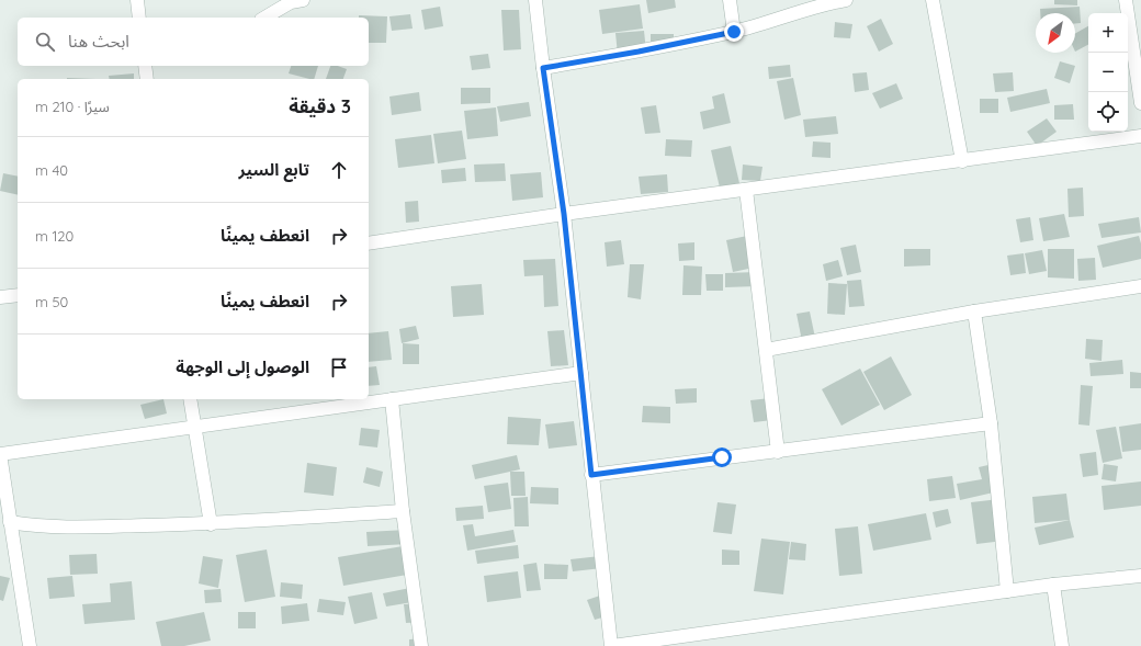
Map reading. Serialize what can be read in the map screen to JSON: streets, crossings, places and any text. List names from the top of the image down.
{
  "north": "bottom left",
  "page": {
    "map_buttons": ["+", "−"],
    "search": "ابحث هنا",
    "heading": ["3 دقيقة", "سيرًا · 210 m"],
    "list": [
      ["تابع السير", "40 m"],
      ["انعطف يمينًا", "120 m"],
      ["انعطف يمينًا", "50 m"],
      "الوصول إلى الوجهة"
    ]
  }
}
